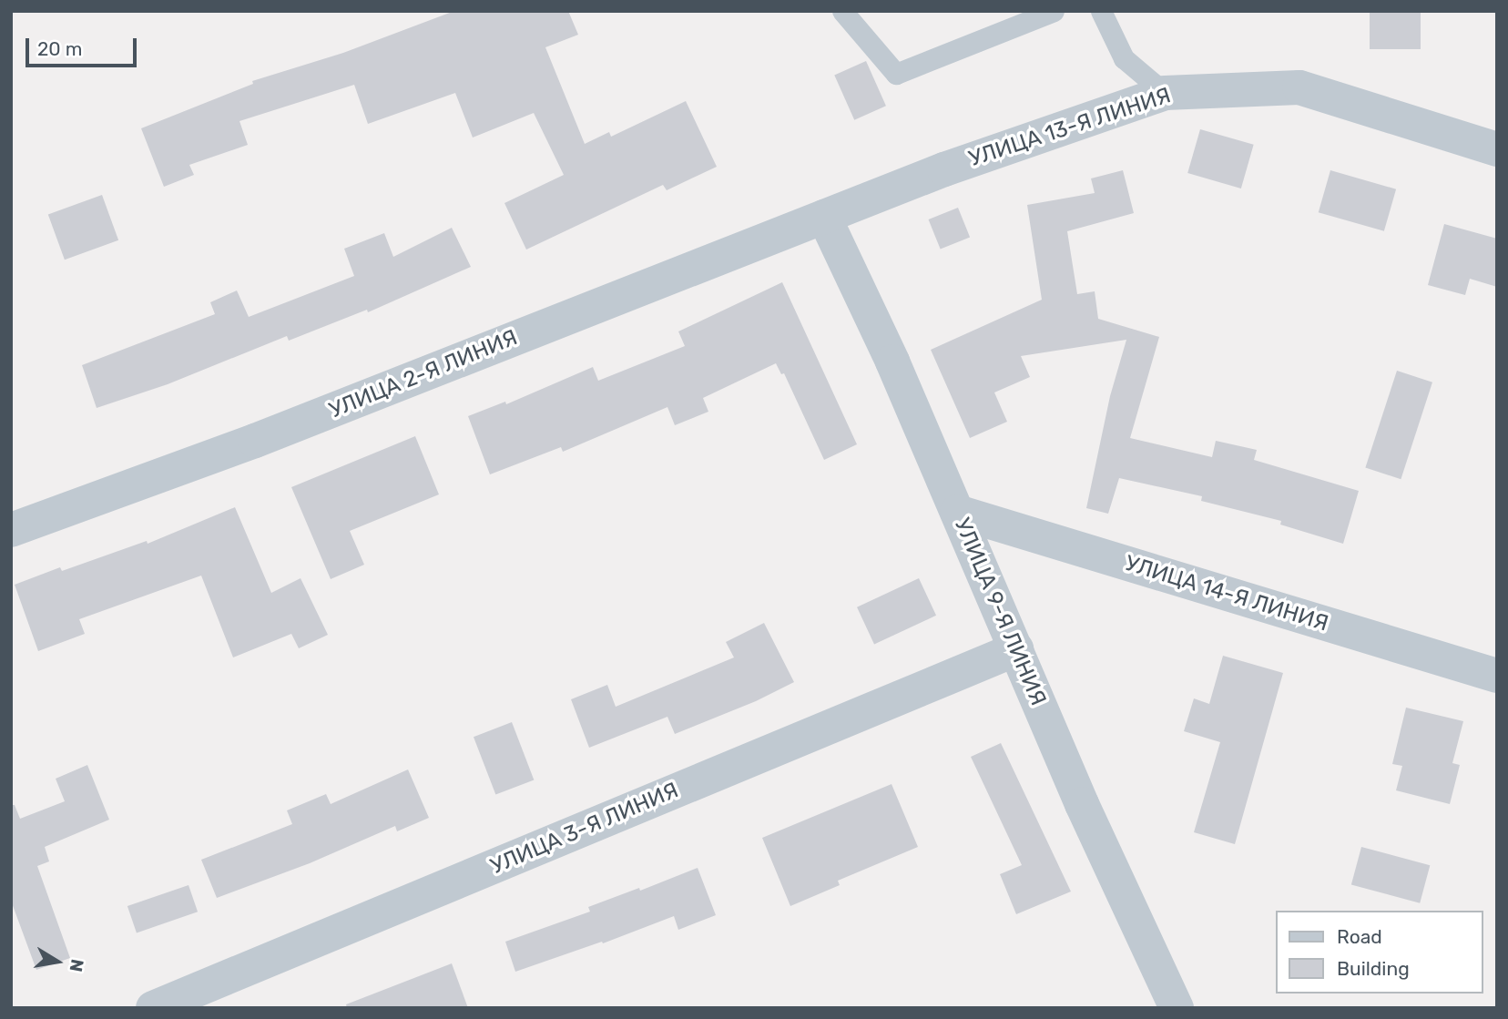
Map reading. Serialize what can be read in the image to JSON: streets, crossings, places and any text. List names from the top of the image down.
{
  "streets": {
    "street": [
      "УЛИЦА 13-Я ЛИНИЯ",
      "УЛИЦА 2-Я ЛИНИЯ",
      "УЛИЦА 14-Я ЛИНИЯ",
      "УЛИЦА 9-Я ЛИНИЯ",
      "УЛИЦА 3-Я ЛИНИЯ"
    ]
  },
  "crossings": [
    ["УЛИЦА 13-Я ЛИНИЯ", "УЛИЦА 2-Я ЛИНИЯ"],
    ["УЛИЦА 13-Я ЛИНИЯ", "УЛИЦА 9-Я ЛИНИЯ"],
    ["УЛИЦА 2-Я ЛИНИЯ", "УЛИЦА 9-Я ЛИНИЯ"],
    ["УЛИЦА 14-Я ЛИНИЯ", "УЛИЦА 9-Я ЛИНИЯ"],
    ["УЛИЦА 9-Я ЛИНИЯ", "УЛИЦА 3-Я ЛИНИЯ"]
  ],
  "legend": ["Road", "Building"],
  "scale_bar": "20 m",
  "north": "right"
}
